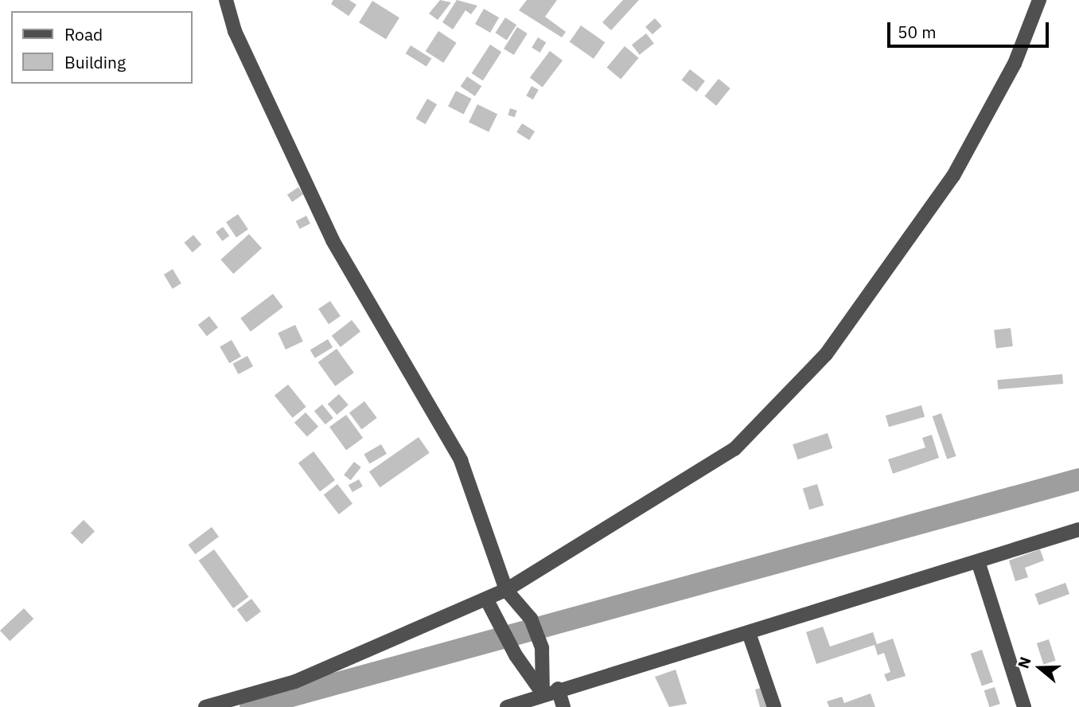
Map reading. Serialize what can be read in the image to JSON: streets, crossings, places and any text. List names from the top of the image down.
{
  "legend": ["Road", "Building"],
  "scale_bar": "50 m",
  "north": "left"
}
